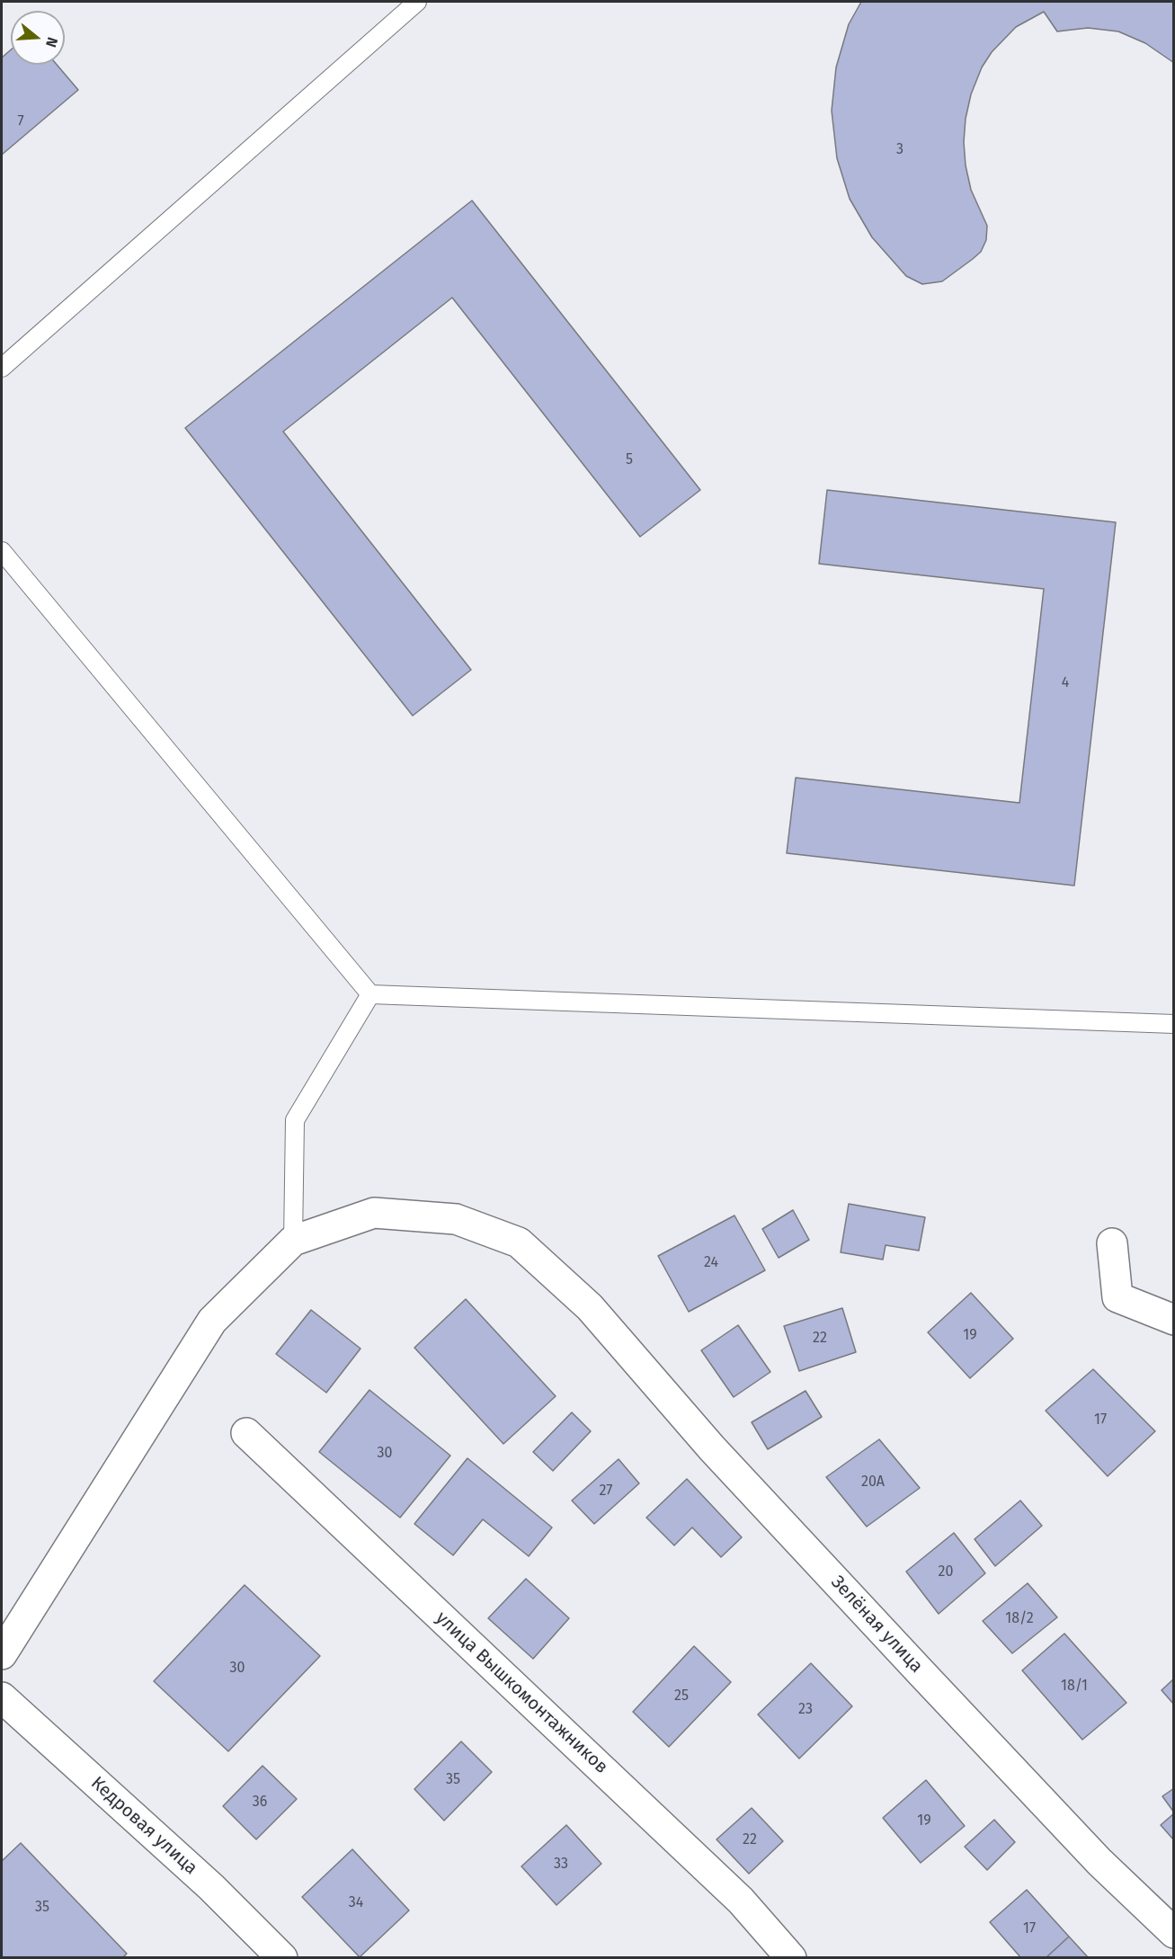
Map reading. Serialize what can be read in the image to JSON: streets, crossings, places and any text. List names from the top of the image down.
{
  "streets": {
    "street": ["Зелёная улица", "улица Вышкомонтажников", "Кедровая улица"]
  },
  "house_numbers": [
    "7",
    "3",
    "5",
    "4",
    "24",
    "19",
    "22",
    "17",
    "30",
    "20А",
    "27",
    "20",
    "18/2",
    "30",
    "18/1",
    "25",
    "23",
    "35",
    "36",
    "19",
    "22",
    "33",
    "34",
    "35",
    "17"
  ],
  "north": "right"
}
